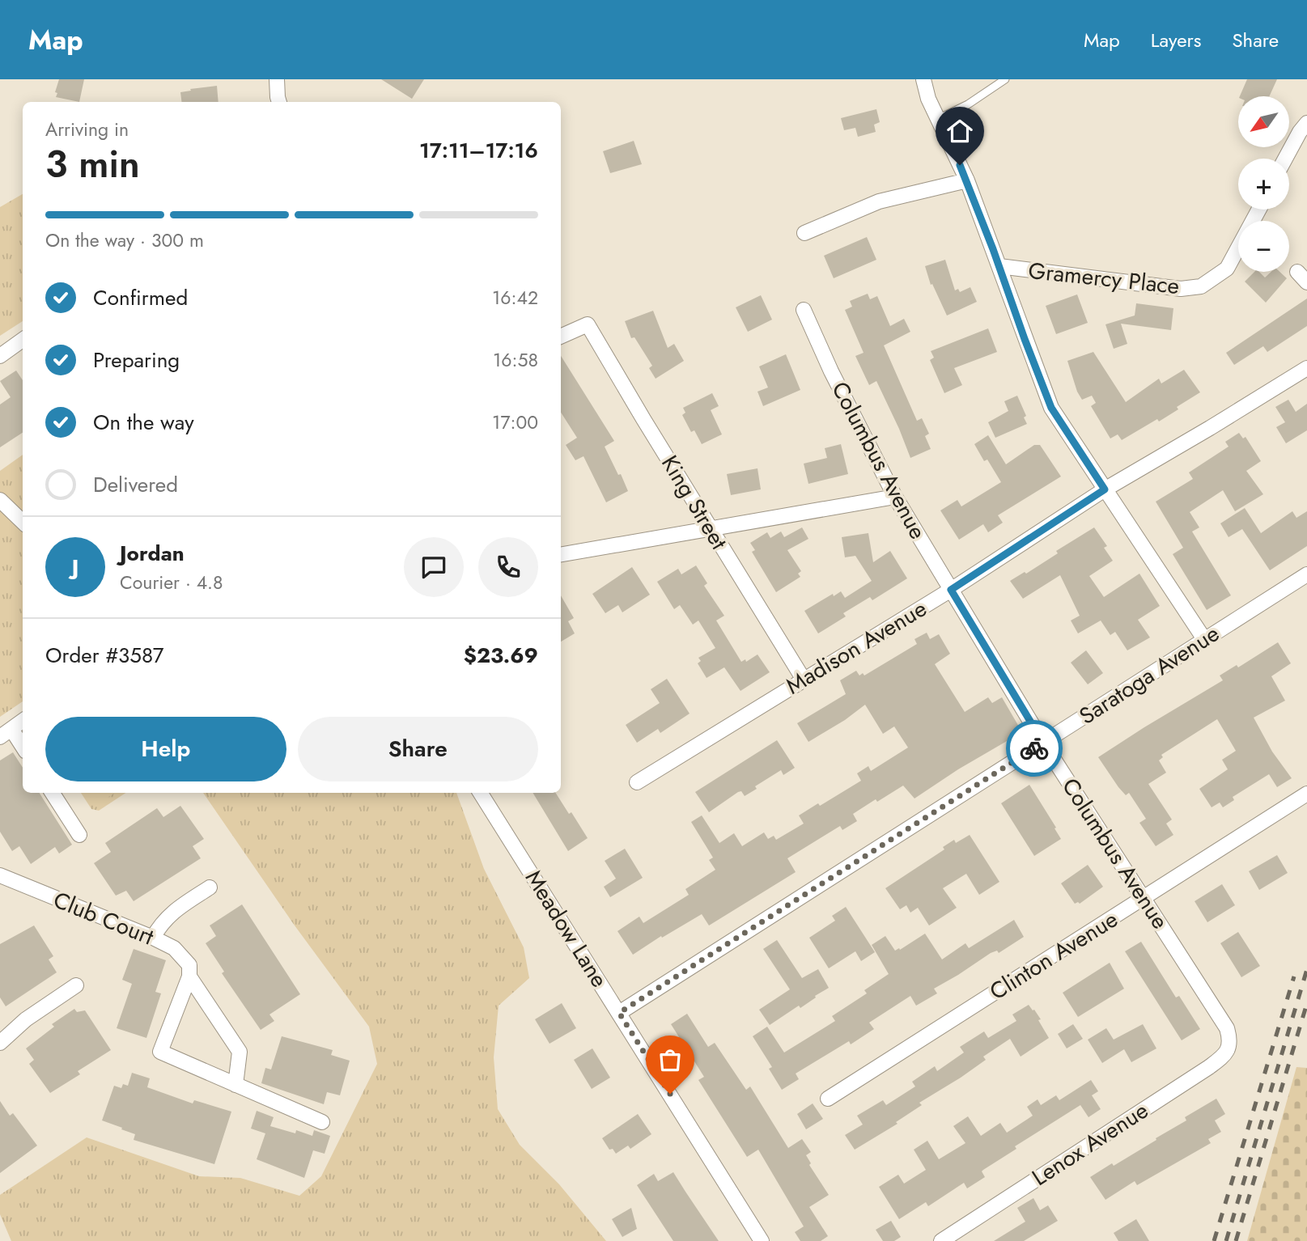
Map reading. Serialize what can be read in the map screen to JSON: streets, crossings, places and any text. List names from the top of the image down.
{
  "streets": {
    "street": [
      "Gramercy Place",
      "Columbus Avenue",
      "King Street",
      "Madison Avenue",
      "Saratoga Avenue",
      "Club Court",
      "Meadow Lane",
      "Clinton Avenue",
      "Lenox Avenue"
    ]
  },
  "crossings": [
    ["Columbus Avenue", "Madison Avenue"],
    ["Columbus Avenue", "Saratoga Avenue"],
    ["Columbus Avenue", "Clinton Avenue"],
    ["Columbus Avenue", "Lenox Avenue"],
    ["King Street", "Madison Avenue"],
    ["Saratoga Avenue", "Meadow Lane"]
  ],
  "north": "bottom left",
  "page": {
    "header": "Map",
    "nav": ["Map", "Layers", "Share"],
    "map_buttons": ["+", "−"],
    "heading": ["3 min", "Arriving in", "17:11–17:16"],
    "panel": [
      "Jordan",
      "Courier · 4.8",
      "Order #3587",
      "$23.69"
    ],
    "bar": "On the way · 300 m",
    "list": [
      ["Confirmed", "16:42"],
      ["Preparing", "16:58"],
      ["On the way", "17:00"],
      "Delivered"
    ],
    "round": "J",
    "buttons": ["Help", "Share"]
  }
}
